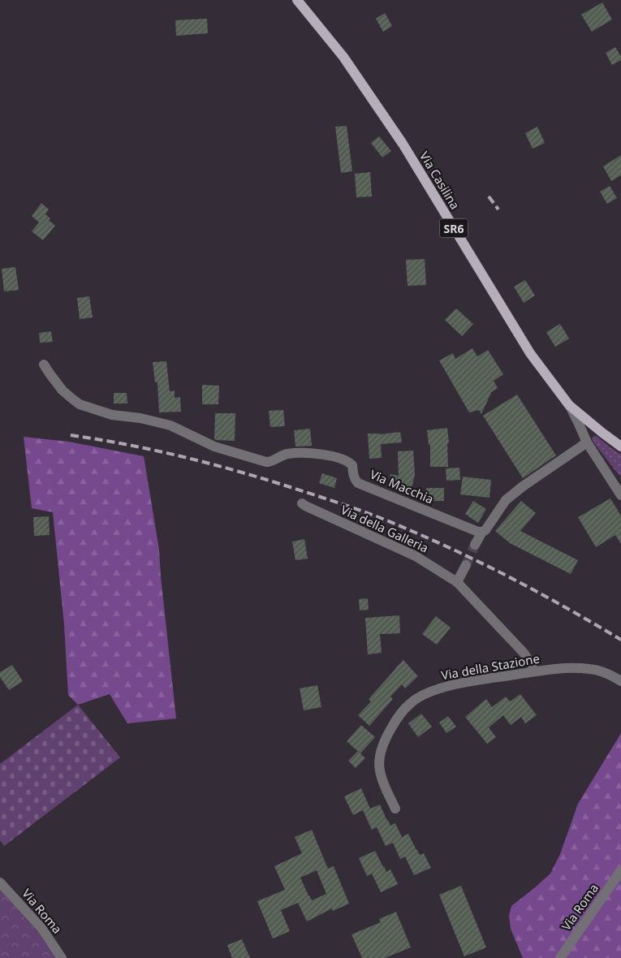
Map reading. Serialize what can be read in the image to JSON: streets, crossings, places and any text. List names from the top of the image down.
{
  "streets": {
    "main road": ["Via Casilina", "SR6"],
    "street": [
      "Via Macchia",
      "Via della Galleria",
      "Via della Stazione",
      "Via Roma"
    ]
  },
  "crossings": [
    ["Via della Galleria", "Via della Stazione"]
  ]
}
